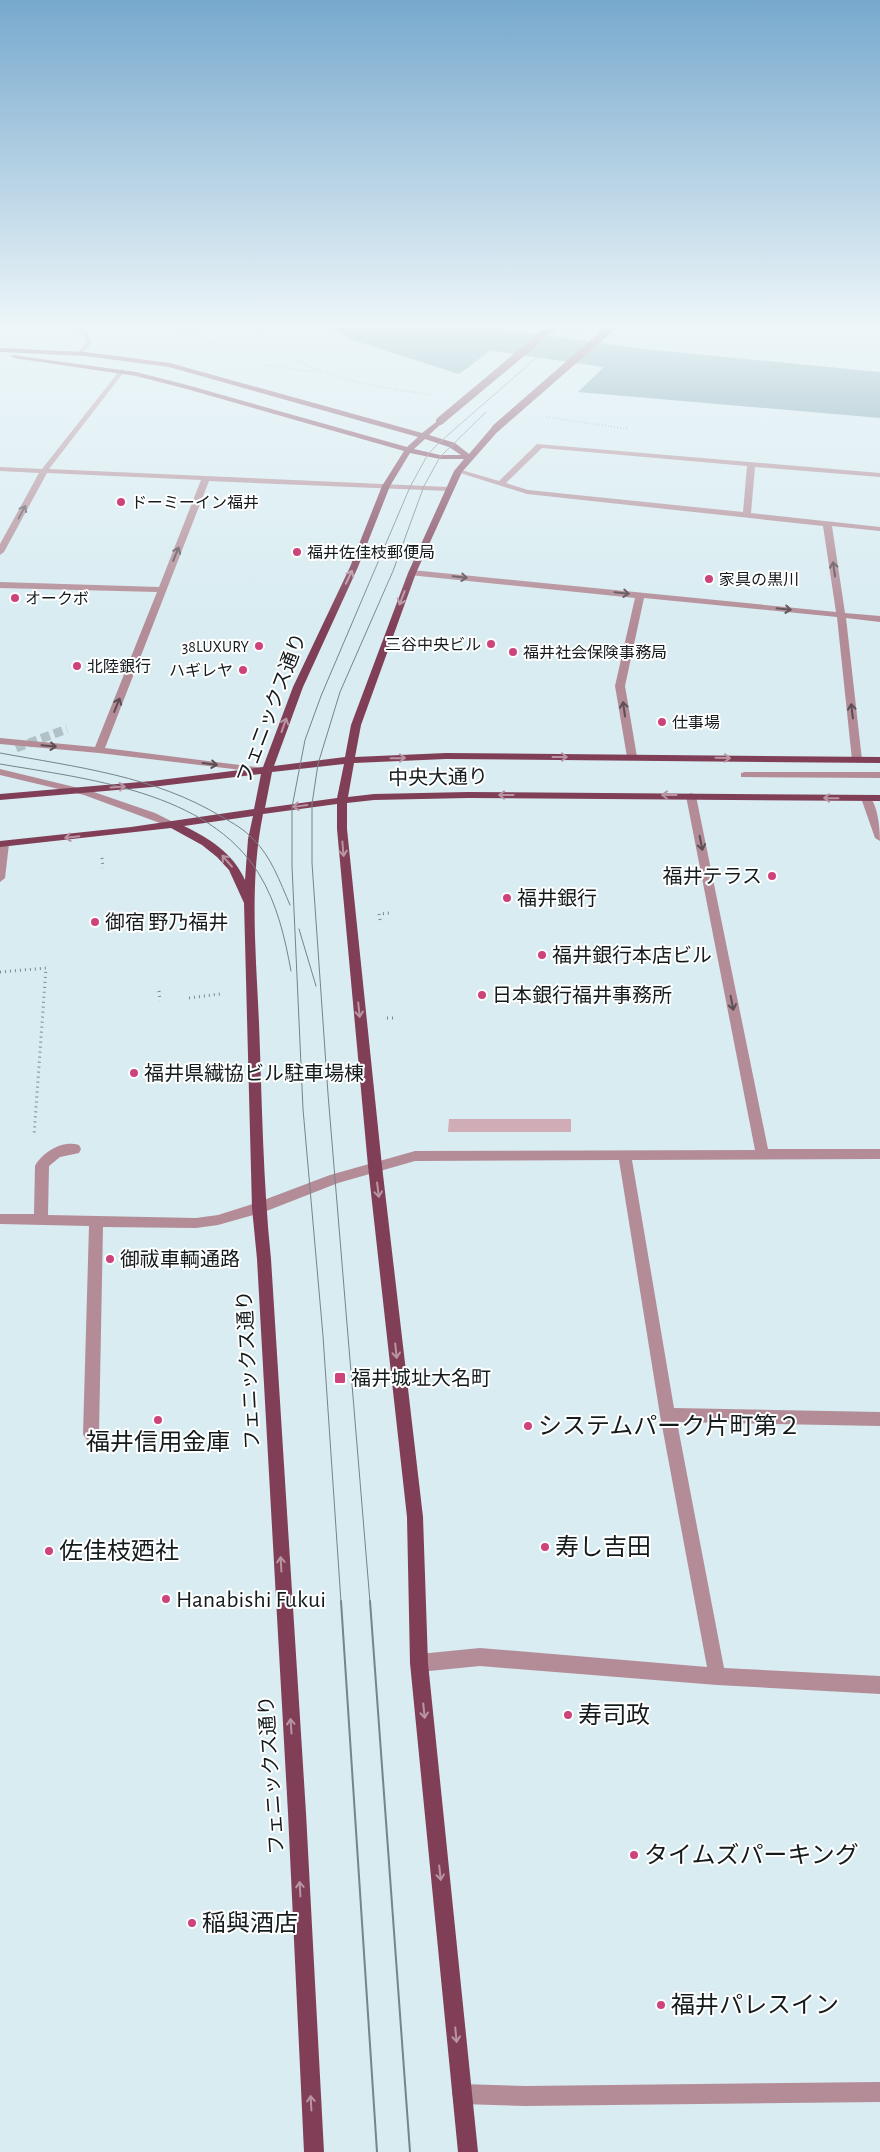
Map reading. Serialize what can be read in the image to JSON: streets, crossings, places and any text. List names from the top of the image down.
{
  "streets": {
    "main road": ["フェニックス通り", "中央大通り"]
  },
  "crossings": [
    ["フェニックス通り", "中央大通り"]
  ],
  "one_way": ["フェニックス通り"],
  "places": {
    "other": [
      "ドーミーイン福井",
      "福井佐佳枝郵便局",
      "家具の黒川",
      "オークボ",
      "三谷中央ビル",
      "38LUXURY",
      "福井社会保険事務局",
      "北陸銀行",
      "ハギレヤ",
      "仕事場",
      "福井テラス",
      "福井銀行",
      "御宿 野乃福井",
      "福井銀行本店ビル",
      "日本銀行福井事務所",
      "福井県繊協ビル駐車場棟",
      "御祓車輌通路",
      "福井信用金庫",
      "システムパーク片町第２",
      "寿し吉田",
      "佐佳枝廼社",
      "Hanabishi Fukui",
      "寿司政",
      "タイムズパーキング",
      "稲與酒店",
      "福井パレスイン"
    ],
    "transit": ["福井城址大名町"]
  }
}
